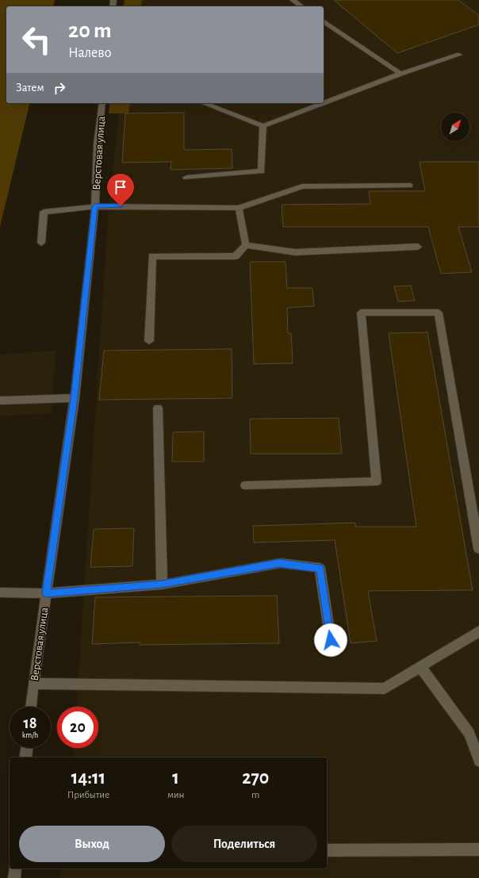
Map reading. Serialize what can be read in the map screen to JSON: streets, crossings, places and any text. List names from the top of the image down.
{
  "streets": {
    "street": ["Верстовая улица"]
  },
  "north": "top right",
  "page": {
    "turn": ["20 m", "Налево"],
    "then": "Затем",
    "speed": "18 km/h",
    "limit": "20",
    "eta": [
      "14:11",
      "Прибытие",
      "1",
      "мин",
      "270",
      "m"
    ],
    "buttons": ["Выход", "Поделиться"]
  }
}
